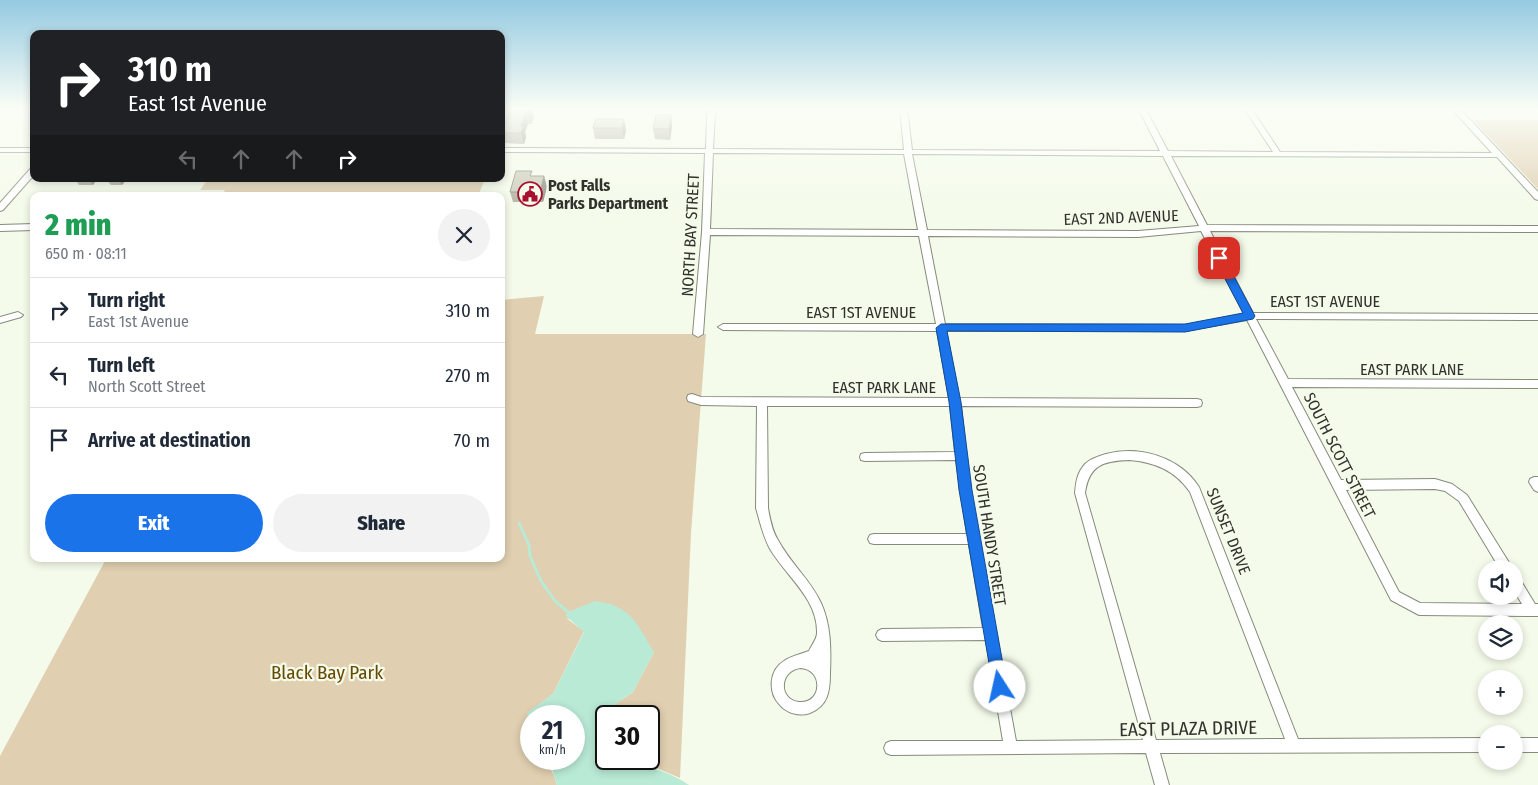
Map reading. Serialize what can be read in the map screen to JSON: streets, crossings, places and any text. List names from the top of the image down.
{
  "streets": {
    "street": [
      "EAST 2ND AVENUE",
      "NORTH BAY STREET",
      "EAST 1ST AVENUE",
      "EAST PARK LANE",
      "SOUTH SCOTT STREET",
      "SUNSET DRIVE",
      "SOUTH HANDY STREET",
      "EAST PLAZA DRIVE"
    ]
  },
  "crossings": [
    ["EAST 2ND AVENUE", "NORTH BAY STREET"],
    ["EAST 2ND AVENUE", "SOUTH SCOTT STREET"],
    ["EAST 2ND AVENUE", "SOUTH HANDY STREET"],
    ["EAST 1ST AVENUE", "SOUTH SCOTT STREET"],
    ["EAST 1ST AVENUE", "SOUTH HANDY STREET"],
    ["EAST PARK LANE", "SOUTH SCOTT STREET"],
    ["EAST PARK LANE", "SOUTH HANDY STREET"],
    ["SUNSET DRIVE", "EAST PLAZA DRIVE"],
    ["SOUTH HANDY STREET", "EAST PLAZA DRIVE"]
  ],
  "parks": ["Black Bay Park"],
  "places": {
    "public building": ["Post Falls Parks Department"]
  },
  "page": {
    "turn": ["310 m", "East 1st Avenue"],
    "heading": ["2 min", "650 m · 08:11"],
    "list": [
      {
        "name": "Turn right",
        "note": "East 1st Avenue",
        "value": "310 m"
      },
      {
        "name": "Turn left",
        "note": "North Scott Street",
        "value": "270 m"
      },
      {
        "name": "Arrive at destination",
        "value": "70 m"
      }
    ],
    "buttons": ["Exit", "Share"],
    "map_buttons": ["+", "−"],
    "speed": "21 km/h",
    "limit": "30"
  }
}
